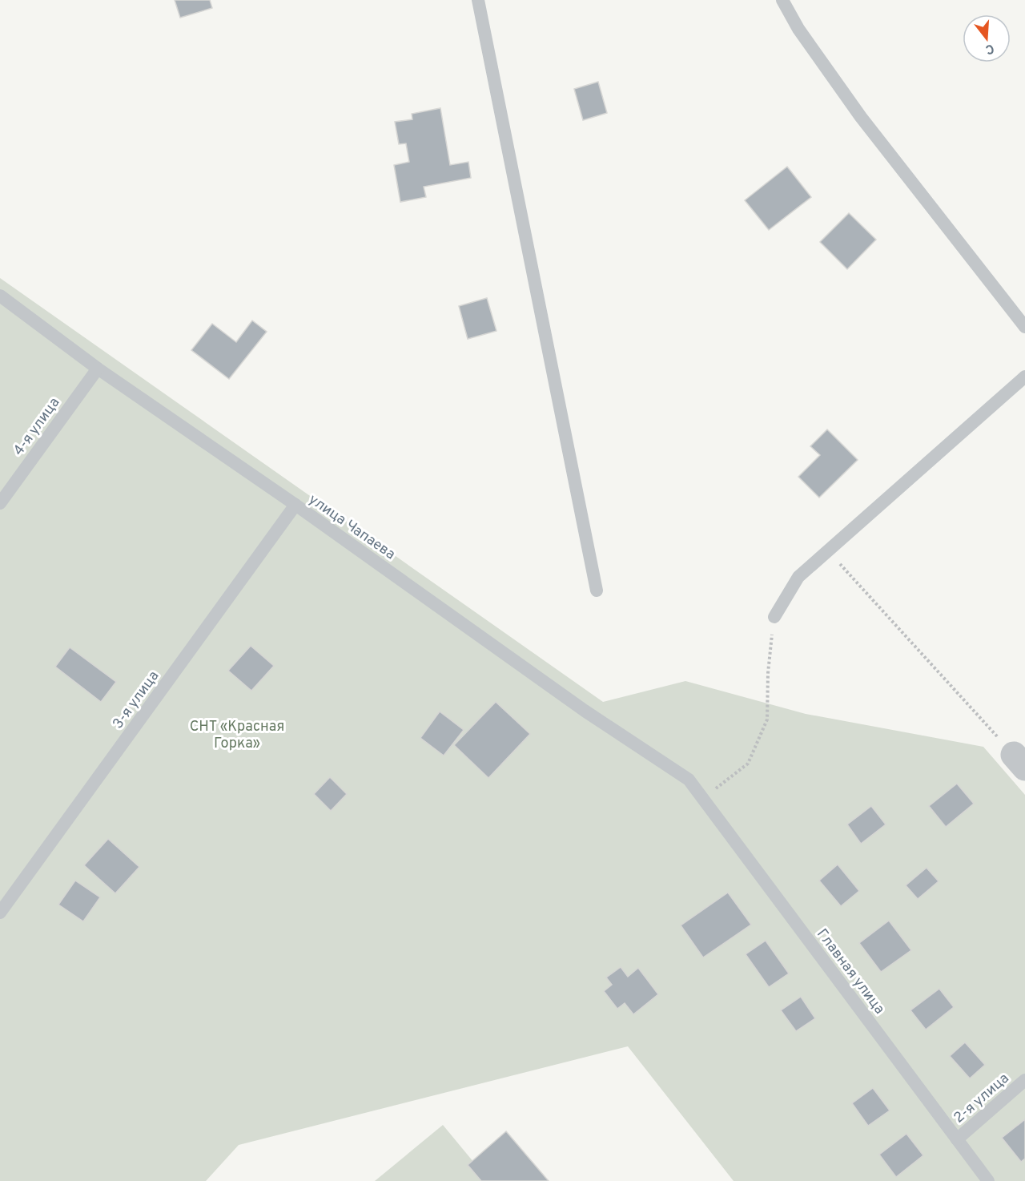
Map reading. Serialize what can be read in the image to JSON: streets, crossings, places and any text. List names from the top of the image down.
{
  "streets": {
    "lane": [
      "4-я улица",
      "улица Чапаева",
      "3-я улица",
      "Главная улица",
      "2-я улица"
    ]
  },
  "crossings": [
    ["4-я улица", "улица Чапаева"],
    ["улица Чапаева", "3-я улица"],
    ["улица Чапаева", "Главная улица"],
    ["Главная улица", "2-я улица"]
  ],
  "parks": ["СНТ «Красная Горка»"],
  "north": "bottom"
}
